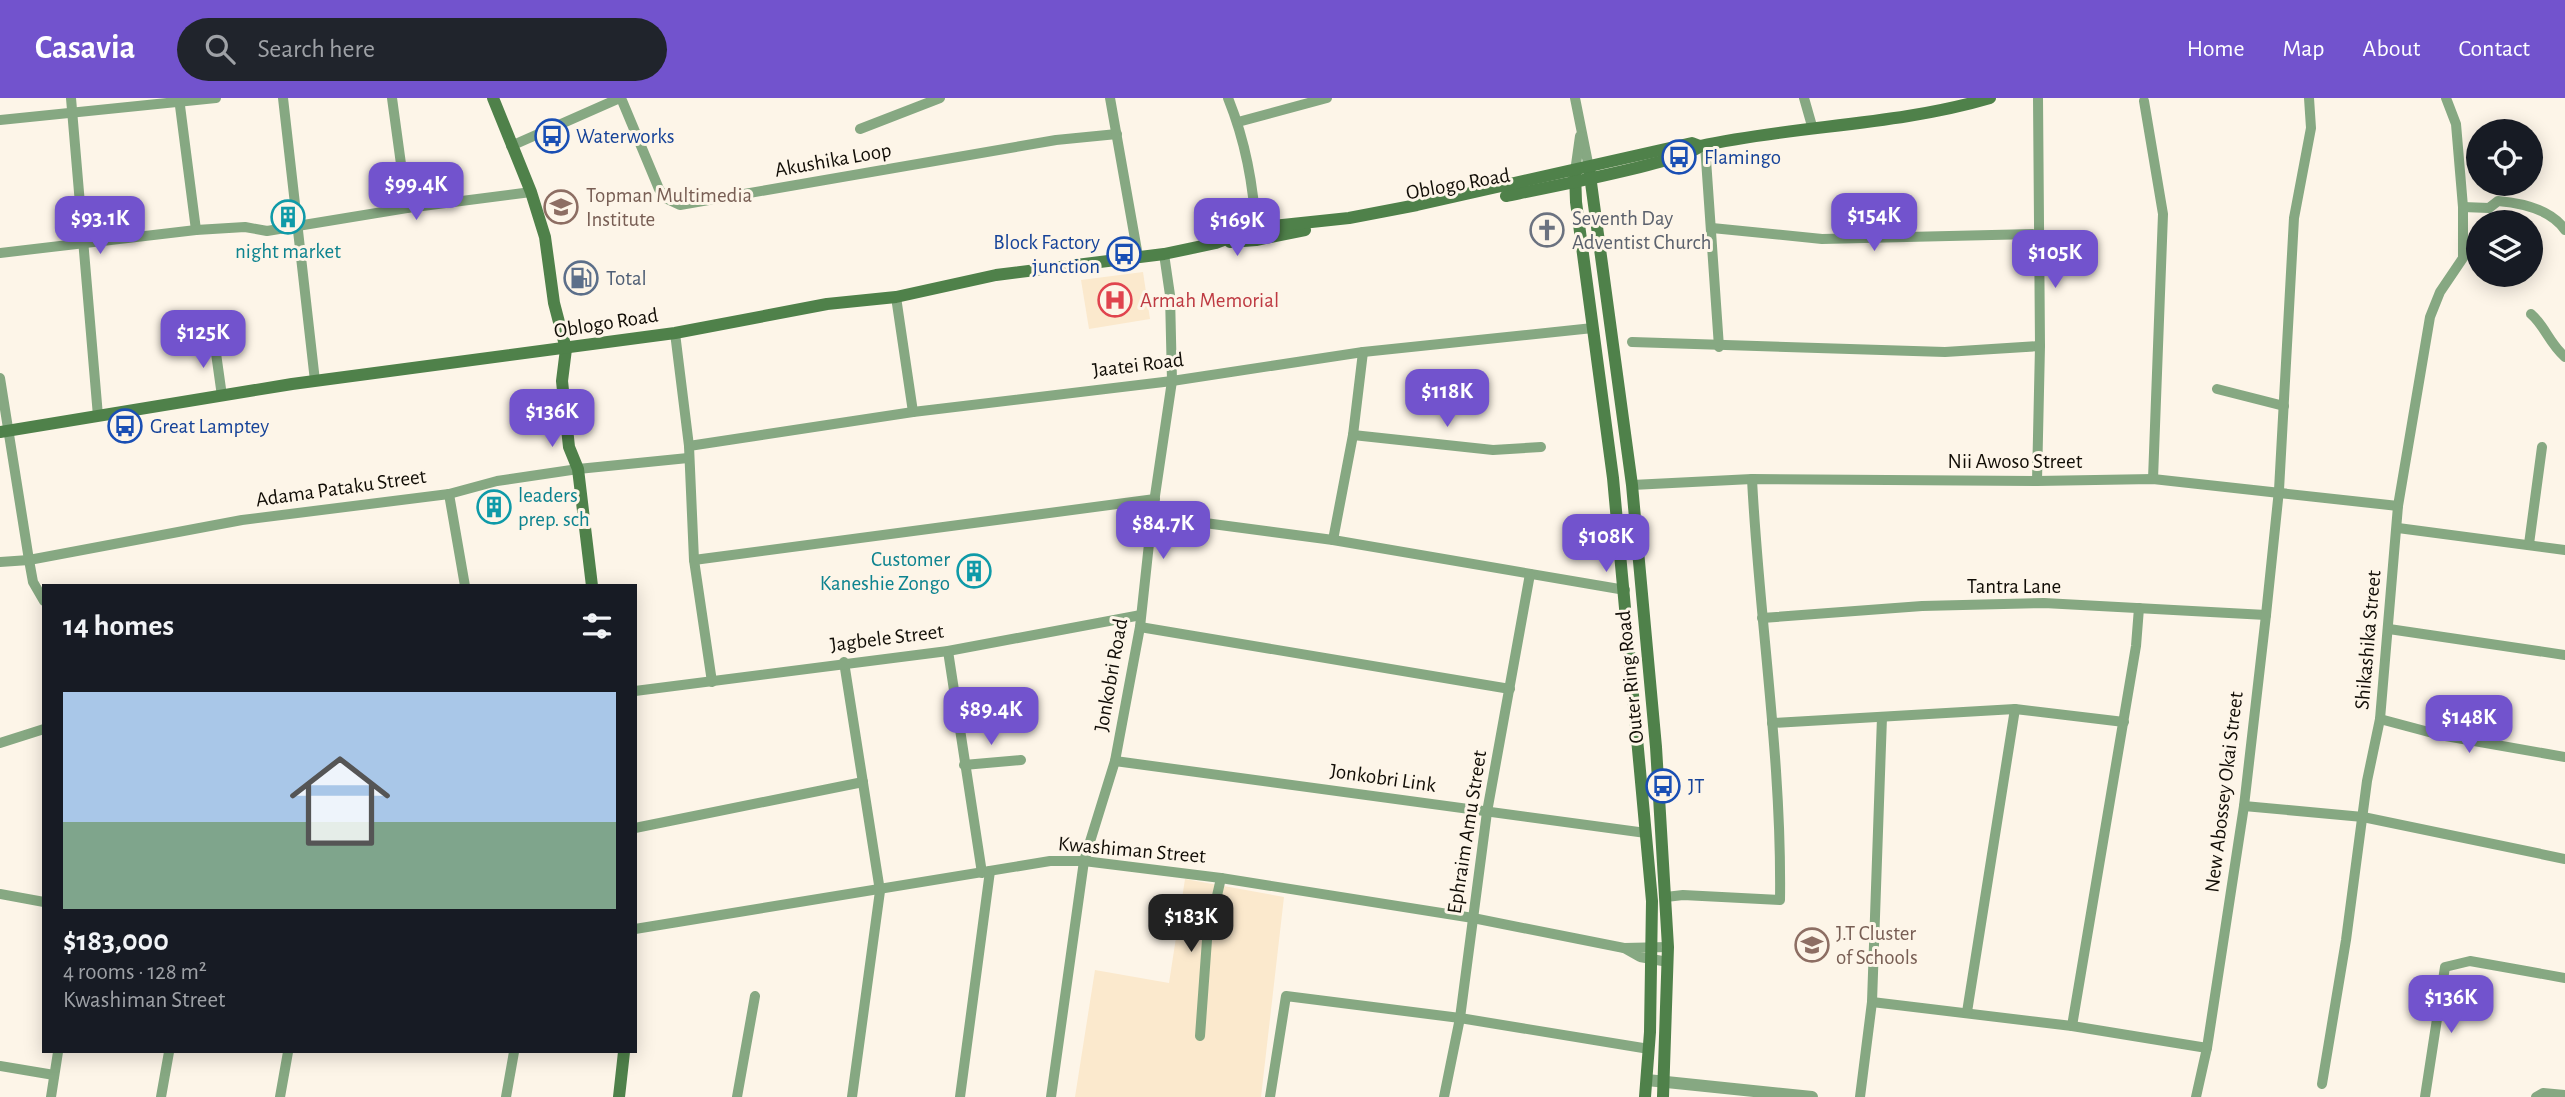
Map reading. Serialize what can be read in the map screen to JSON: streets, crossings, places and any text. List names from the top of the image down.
{
  "streets": {
    "main road": ["Oblogo Road", "Outer Ring Road"],
    "street": [
      "Akushika Loop",
      "Jaatei Road",
      "Nii Awoso Street",
      "Adama Pataku Street",
      "Tantra Lane",
      "Jagbele Street",
      "Shikashika Street",
      "Jonkobri Road",
      "Jonkobri Link",
      "New Abossey Okai Street",
      "Ephraim Amu Street",
      "Kwashiman Street"
    ]
  },
  "crossings": [
    ["Oblogo Road", "Jonkobri Road"],
    ["Oblogo Road", "Outer Ring Road"],
    ["Jaatei Road", "Jonkobri Road"],
    ["Jaatei Road", "Outer Ring Road"],
    ["Nii Awoso Street", "Shikashika Street"],
    ["Nii Awoso Street", "Outer Ring Road"],
    ["Nii Awoso Street", "New Abossey Okai Street"],
    ["Tantra Lane", "New Abossey Okai Street"],
    ["Jagbele Street", "Jonkobri Road"],
    ["Jonkobri Road", "Jonkobri Link"],
    ["Jonkobri Road", "Kwashiman Street"],
    ["Outer Ring Road", "Jonkobri Link"],
    ["Outer Ring Road", "Kwashiman Street"],
    ["Jonkobri Link", "Ephraim Amu Street"],
    ["Ephraim Amu Street", "Kwashiman Street"]
  ],
  "places": {
    "bus stop": [
      "Waterworks",
      "Flamingo",
      "Block Factory junction",
      "Great Lamptey",
      "JT"
    ],
    "school or university": ["Topman Multimedia Institute", "J.T Cluster of Schools"],
    "building": ["night market", "leaders prep. sch", "Customer Kaneshie Zongo"],
    "church": ["Seventh Day Adventist Church"],
    "fuel station": ["Total"],
    "hospital": ["Armah Memorial"]
  },
  "page": {
    "header": "Casavia",
    "search": "Search here",
    "nav": [
      "Home",
      "Map",
      "About",
      "Contact"
    ],
    "price": [
      "$99.4K",
      "$154K",
      "$93.1K",
      "$169K",
      "$105K",
      "$125K",
      "$118K",
      "$136K",
      "$84.7K",
      "$108K",
      "$89.4K",
      "$148K",
      "$183K",
      "$136K"
    ],
    "heading": "14 homes",
    "list": [
      {
        "name": "$183,000",
        "note": "4 rooms · 128 m² · Kwashiman Street"
      }
    ]
  }
}
